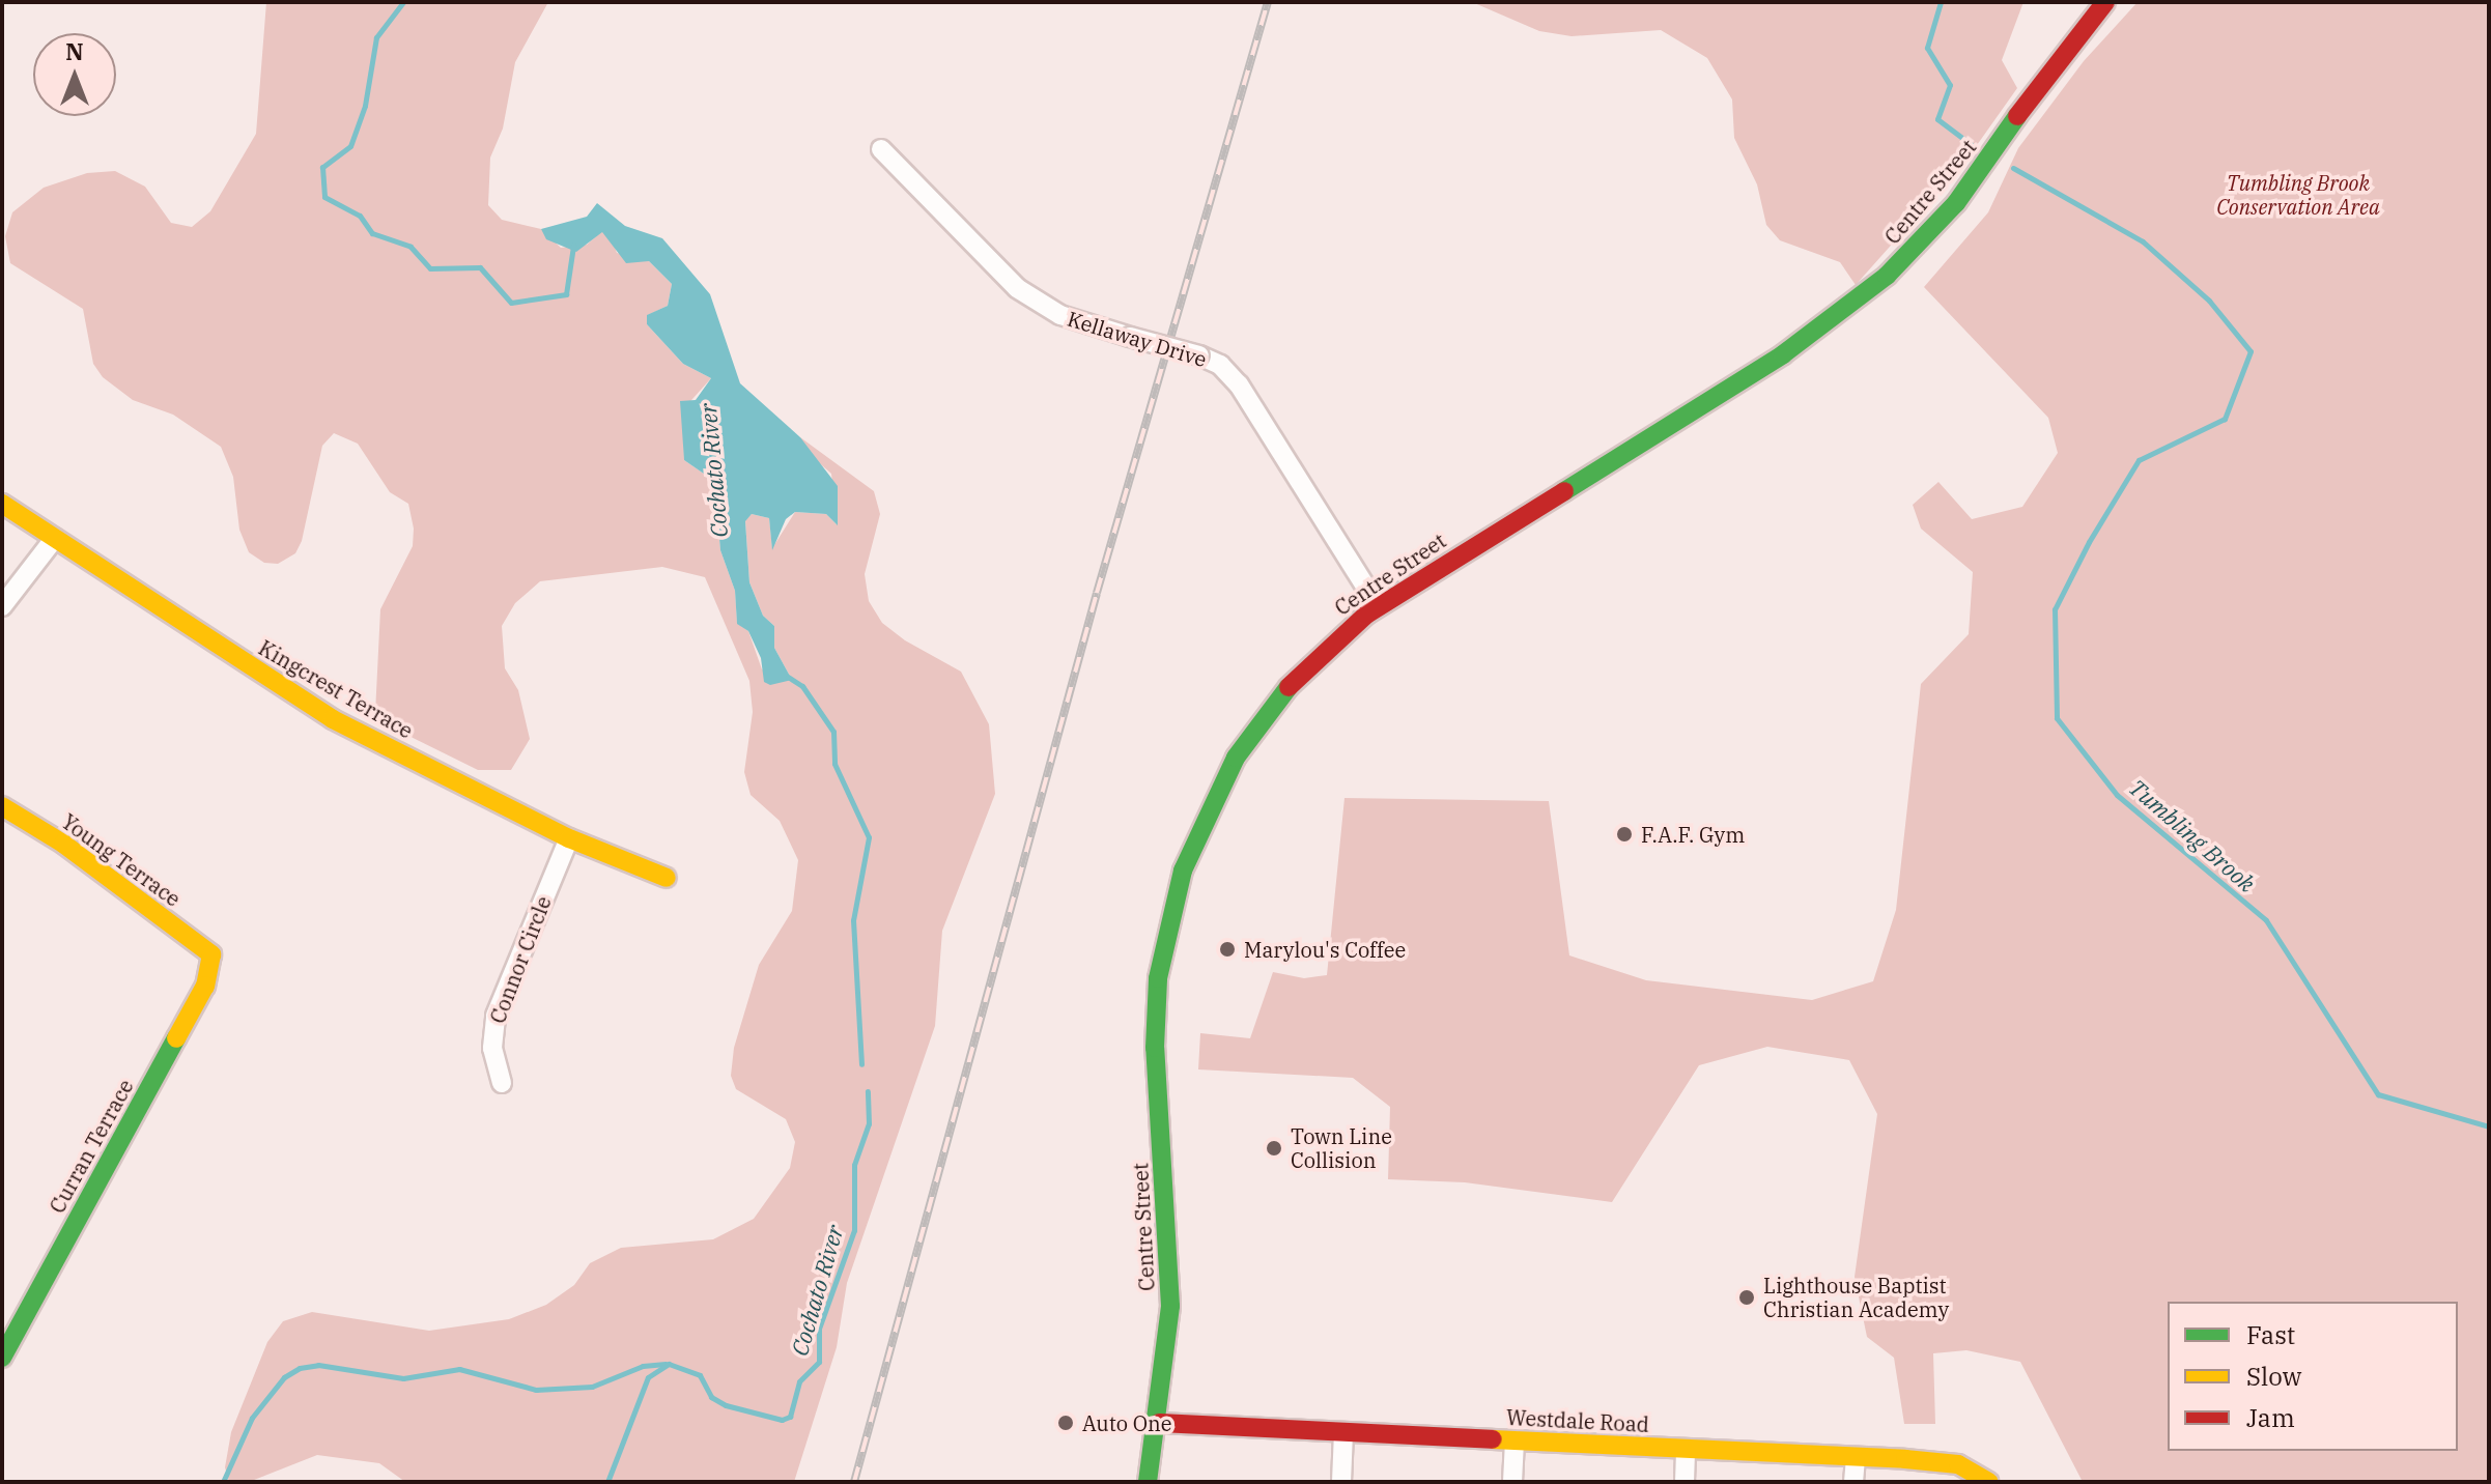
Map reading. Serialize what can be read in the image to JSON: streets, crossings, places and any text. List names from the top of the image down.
{
  "streets": {
    "street": [
      "Centre Street",
      "Kellaway Drive",
      "Kingcrest Terrace",
      "Young Terrace",
      "Connor Circle",
      "Curran Terrace",
      "Westdale Road"
    ]
  },
  "crossings": [
    ["Centre Street", "Kellaway Drive"],
    ["Centre Street", "Westdale Road"],
    ["Kingcrest Terrace", "Connor Circle"],
    ["Young Terrace", "Curran Terrace"]
  ],
  "water": ["Cochato River", "Tumbling Brook"],
  "parks": ["Tumbling Brook Conservation Area"],
  "places": [
    "F.A.F. Gym",
    "Marylou's Coffee",
    "Town Line Collision",
    "Lighthouse Baptist Christian Academy",
    "Auto One"
  ],
  "legend": ["Fast", "Slow", "Jam"],
  "north": "top"
}
